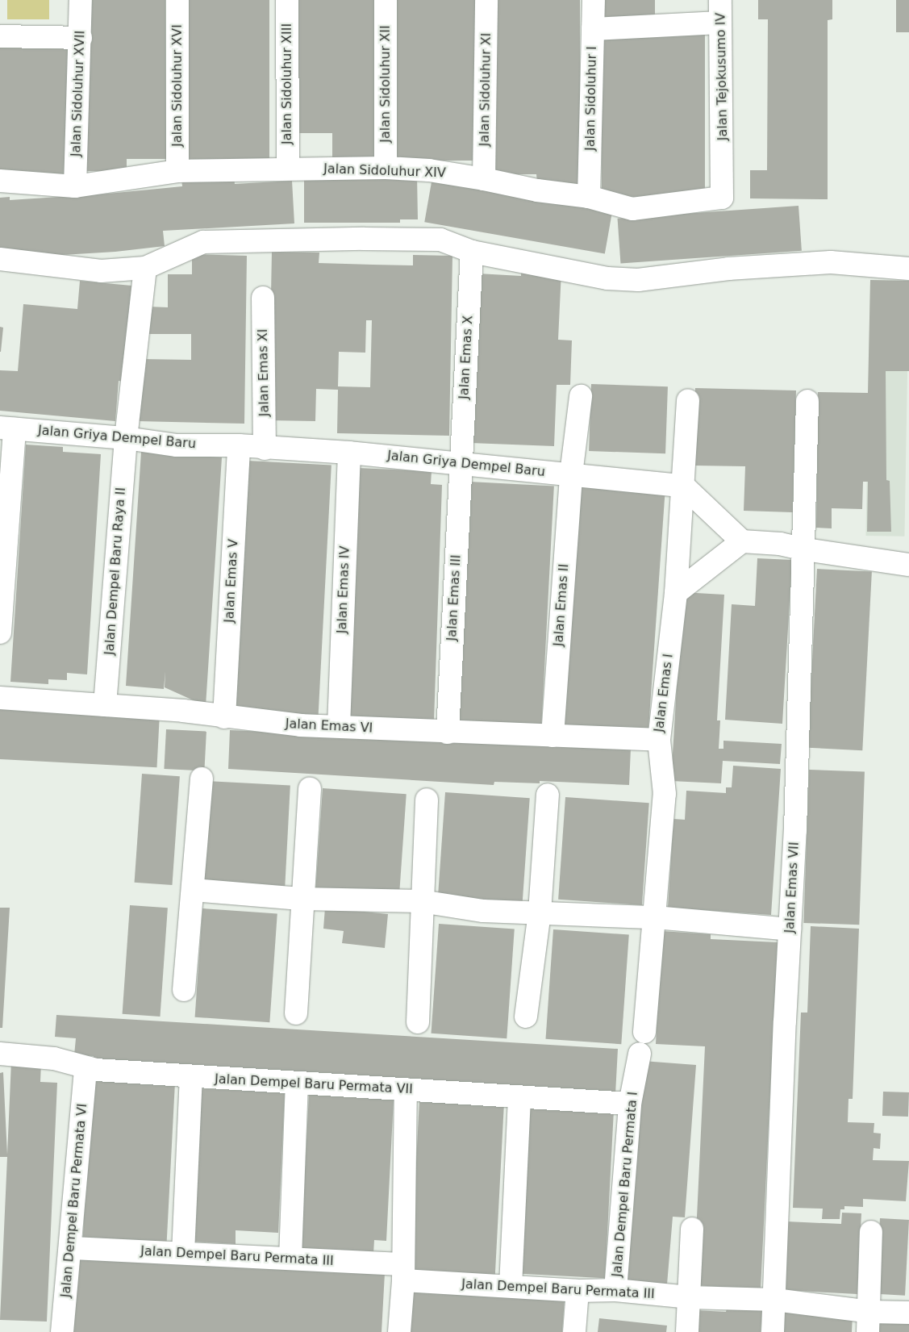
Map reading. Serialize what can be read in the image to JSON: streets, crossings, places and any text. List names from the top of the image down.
{
  "streets": {
    "street": [
      "Jalan Tejokusumo IV",
      "Jalan Sidoluhur XIII",
      "Jalan Sidoluhur XII",
      "Jalan Sidoluhur XVI",
      "Jalan Sidoluhur XI",
      "Jalan Sidoluhur XVII",
      "Jalan Sidoluhur I",
      "Jalan Sidoluhur XIV",
      "Jalan Emas X",
      "Jalan Emas XI",
      "Jalan Griya Dempel Baru",
      "Jalan Dempel Baru Raya II",
      "Jalan Emas V",
      "Jalan Emas IV",
      "Jalan Emas III",
      "Jalan Emas II",
      "Jalan Emas I",
      "Jalan Emas VI",
      "Jalan Emas VII",
      "Jalan Dempel Baru Permata VII",
      "Jalan Dempel Baru Permata I",
      "Jalan Dempel Baru Permata VI",
      "Jalan Dempel Baru Permata III"
    ]
  },
  "crossings": [
    ["Jalan Tejokusumo IV", "Jalan Sidoluhur XIV"],
    ["Jalan Sidoluhur XIII", "Jalan Sidoluhur XIV"],
    ["Jalan Sidoluhur XII", "Jalan Sidoluhur XIV"],
    ["Jalan Sidoluhur XVI", "Jalan Sidoluhur XIV"],
    ["Jalan Sidoluhur XI", "Jalan Sidoluhur XIV"],
    ["Jalan Sidoluhur XVII", "Jalan Sidoluhur XIV"],
    ["Jalan Sidoluhur I", "Jalan Sidoluhur XIV"],
    ["Jalan Emas X", "Jalan Griya Dempel Baru"],
    ["Jalan Emas X", "Jalan Emas III"],
    ["Jalan Emas XI", "Jalan Griya Dempel Baru"],
    ["Jalan Griya Dempel Baru", "Jalan Dempel Baru Raya II"],
    ["Jalan Griya Dempel Baru", "Jalan Emas V"],
    ["Jalan Griya Dempel Baru", "Jalan Emas IV"],
    ["Jalan Griya Dempel Baru", "Jalan Emas III"],
    ["Jalan Griya Dempel Baru", "Jalan Emas II"],
    ["Jalan Griya Dempel Baru", "Jalan Emas I"],
    ["Jalan Dempel Baru Raya II", "Jalan Emas VI"],
    ["Jalan Emas V", "Jalan Emas VI"],
    ["Jalan Emas IV", "Jalan Emas VI"],
    ["Jalan Emas III", "Jalan Emas VI"],
    ["Jalan Emas II", "Jalan Emas VI"],
    ["Jalan Emas I", "Jalan Emas VI"],
    ["Jalan Emas VII", "Jalan Dempel Baru Permata III"],
    ["Jalan Dempel Baru Permata VII", "Jalan Dempel Baru Permata I"],
    ["Jalan Dempel Baru Permata VII", "Jalan Dempel Baru Permata VI"],
    ["Jalan Dempel Baru Permata I", "Jalan Dempel Baru Permata III"],
    ["Jalan Dempel Baru Permata VI", "Jalan Dempel Baru Permata III"]
  ]
}
